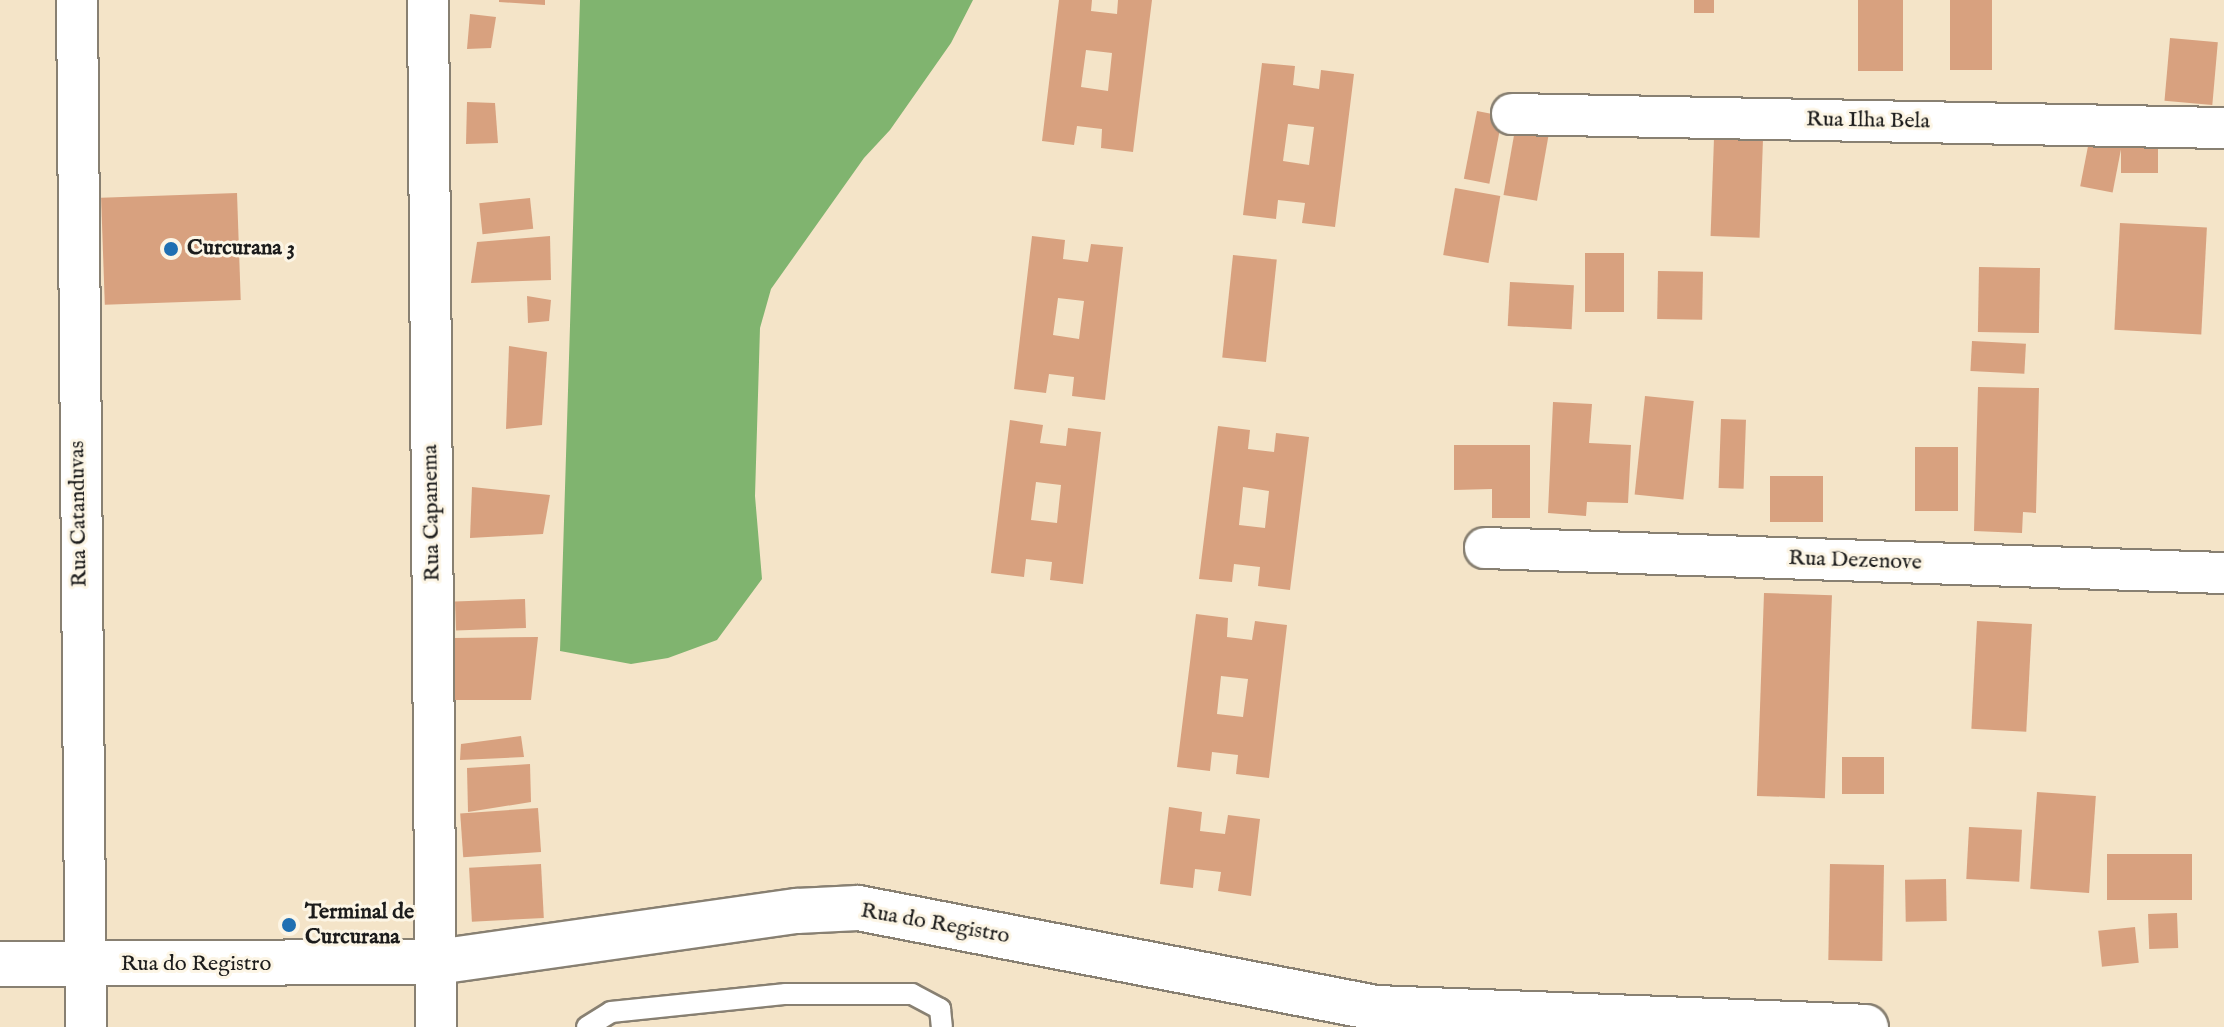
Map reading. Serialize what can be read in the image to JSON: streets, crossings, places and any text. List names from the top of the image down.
{
  "streets": {
    "street": [
      "Rua Ilha Bela",
      "Rua Capanema",
      "Rua Catanduvas",
      "Rua Dezenove",
      "Rua do Registro"
    ]
  },
  "crossings": [
    ["Rua Capanema", "Rua do Registro"],
    ["Rua Catanduvas", "Rua do Registro"]
  ],
  "places": ["Curcurana 3", "Terminal de Curcurana"]
}
